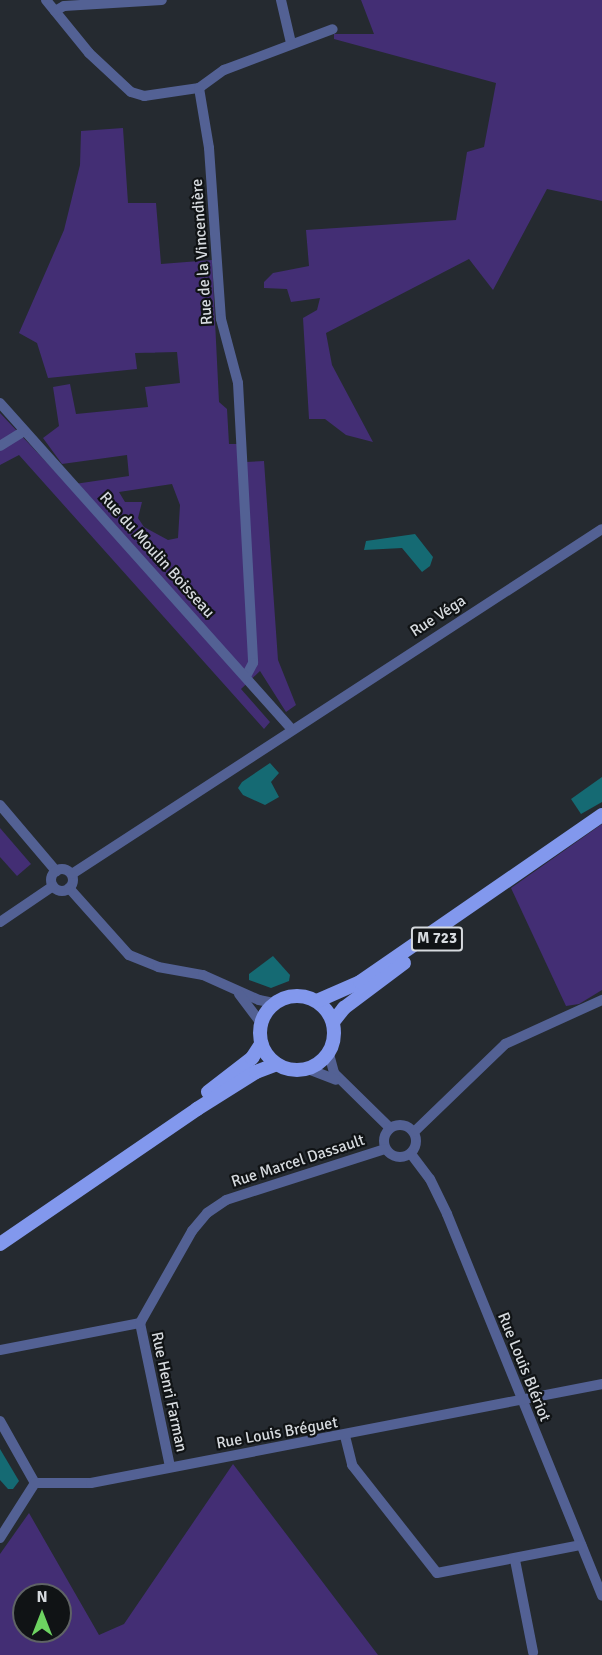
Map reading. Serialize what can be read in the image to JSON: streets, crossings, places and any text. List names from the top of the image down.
{
  "streets": {
    "main road": ["M 723"],
    "street": [
      "Rue de la Vincendière",
      "Rue du Moulin Boisseau",
      "Rue Véga",
      "Rue Marcel Dassault",
      "Rue Louis Blériot",
      "Rue Henri Farman",
      "Rue Louis Bréguet"
    ]
  },
  "crossings": [
    ["Rue de la Vincendière", "Rue du Moulin Boisseau"],
    ["Rue du Moulin Boisseau", "Rue Véga"],
    ["Rue Marcel Dassault", "Rue Louis Blériot"],
    ["Rue Marcel Dassault", "Rue Henri Farman"],
    ["Rue Louis Blériot", "Rue Louis Bréguet"],
    ["Rue Henri Farman", "Rue Louis Bréguet"]
  ],
  "north": "top"
}
